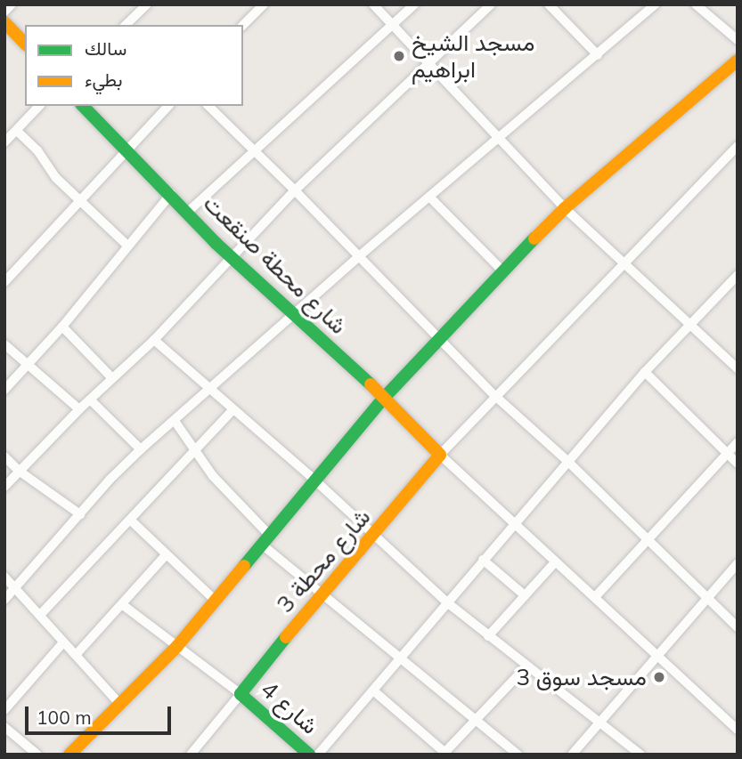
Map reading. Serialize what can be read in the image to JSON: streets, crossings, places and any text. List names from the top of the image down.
{
  "streets": {
    "street": ["شارع محطة صنقعت", "شارع محطة 3", "شارع 4"]
  },
  "crossings": [
    ["شارع محطة صنقعت", "شارع محطة 3"],
    ["شارع محطة 3", "شارع 4"]
  ],
  "places": ["مسجد الشيخ ابراهيم", "مسجد سوق 3"],
  "legend": ["سالك", "بطيء"],
  "scale_bar": "100 m"
}
